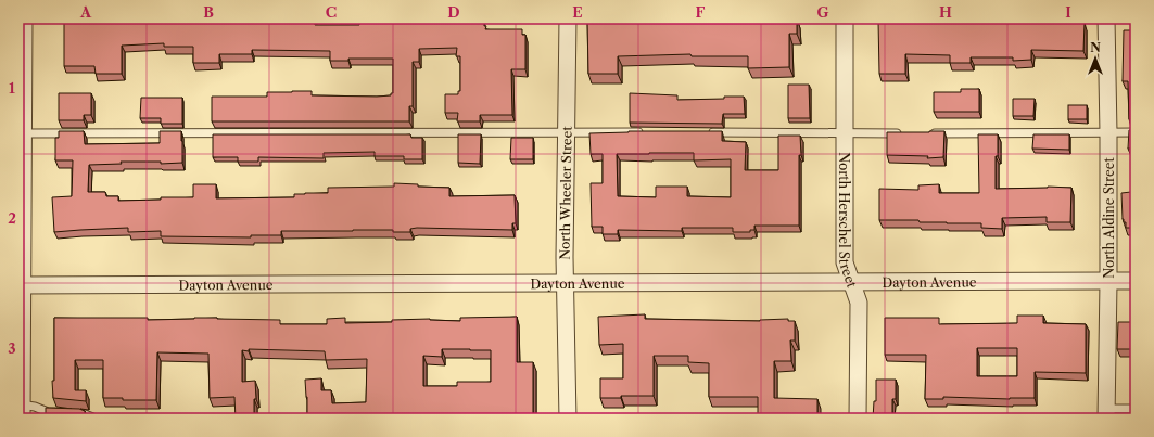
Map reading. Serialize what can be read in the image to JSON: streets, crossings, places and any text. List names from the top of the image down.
{
  "streets": {
    "street": [
      "North Wheeler Street",
      "North Aldine Street",
      "North Herschel Street",
      "Dayton Avenue"
    ]
  },
  "crossings": [
    ["North Wheeler Street", "Dayton Avenue"],
    ["North Aldine Street", "Dayton Avenue"],
    ["North Herschel Street", "Dayton Avenue"]
  ],
  "north": "top",
  "grid": {
    "columns": [
      "A",
      "B",
      "C",
      "D",
      "E",
      "F",
      "G",
      "H",
      "I"
    ],
    "rows": ["1", "2", "3"]
  }
}
